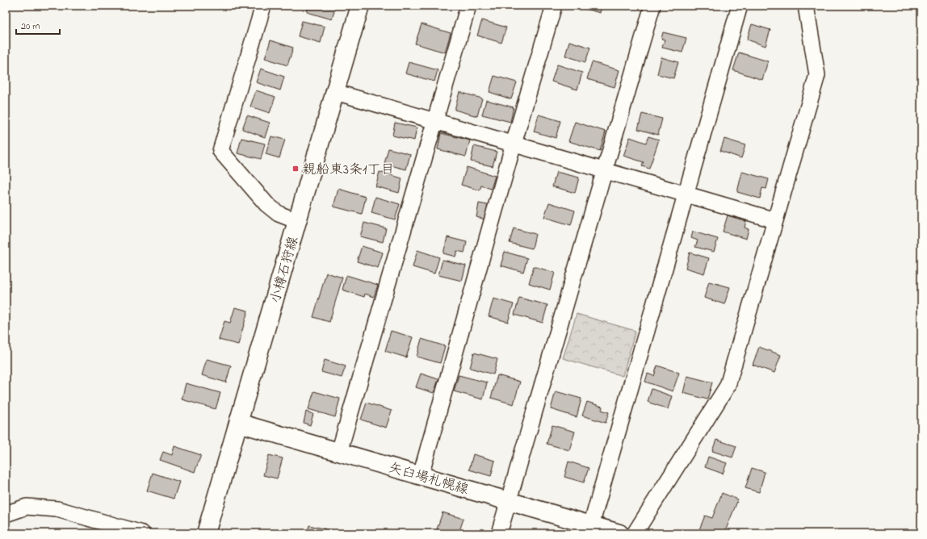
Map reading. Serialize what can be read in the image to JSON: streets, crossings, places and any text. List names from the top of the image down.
{
  "streets": {
    "main road": ["小樽石狩線", "矢臼場札幌線"]
  },
  "crossings": [
    ["小樽石狩線", "矢臼場札幌線"]
  ],
  "places": {
    "transit": ["親船東3条1丁目"]
  },
  "scale_bar": "20 m"
}
